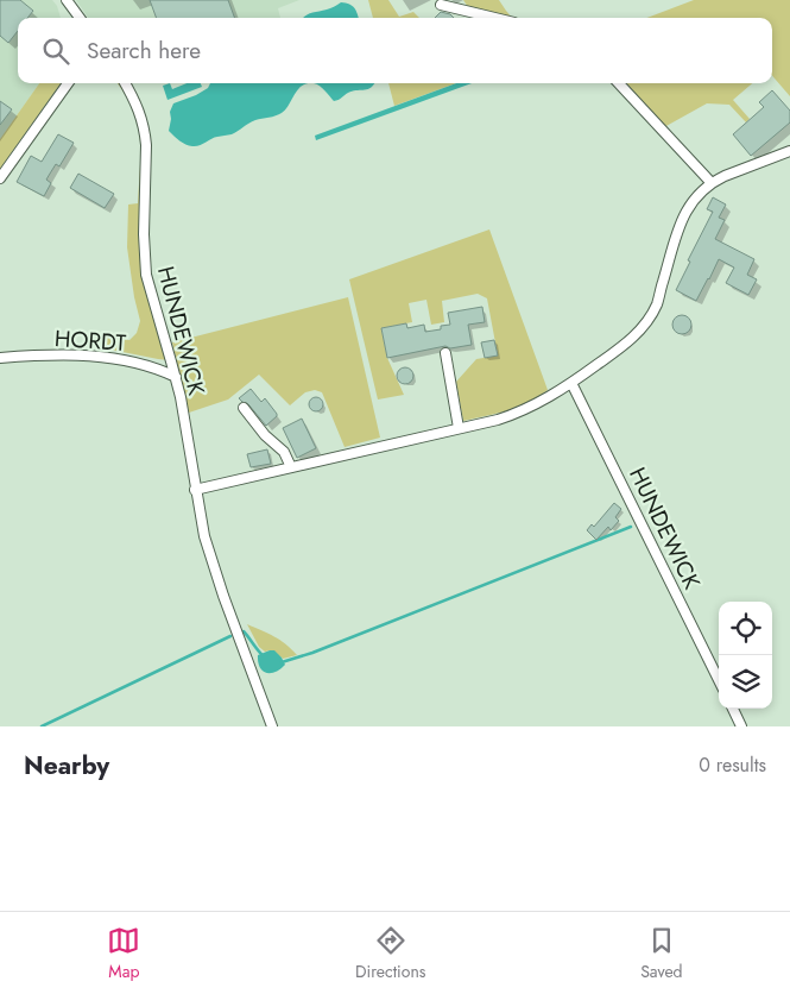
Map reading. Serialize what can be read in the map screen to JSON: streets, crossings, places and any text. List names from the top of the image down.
{
  "streets": {
    "street": ["HUNDEWICK", "HORDT"]
  },
  "crossings": [
    ["HUNDEWICK", "HORDT"]
  ],
  "page": {
    "search": "Search here",
    "heading": ["Nearby", "0 results"],
    "nav": ["Map", "Directions", "Saved"]
  }
}
